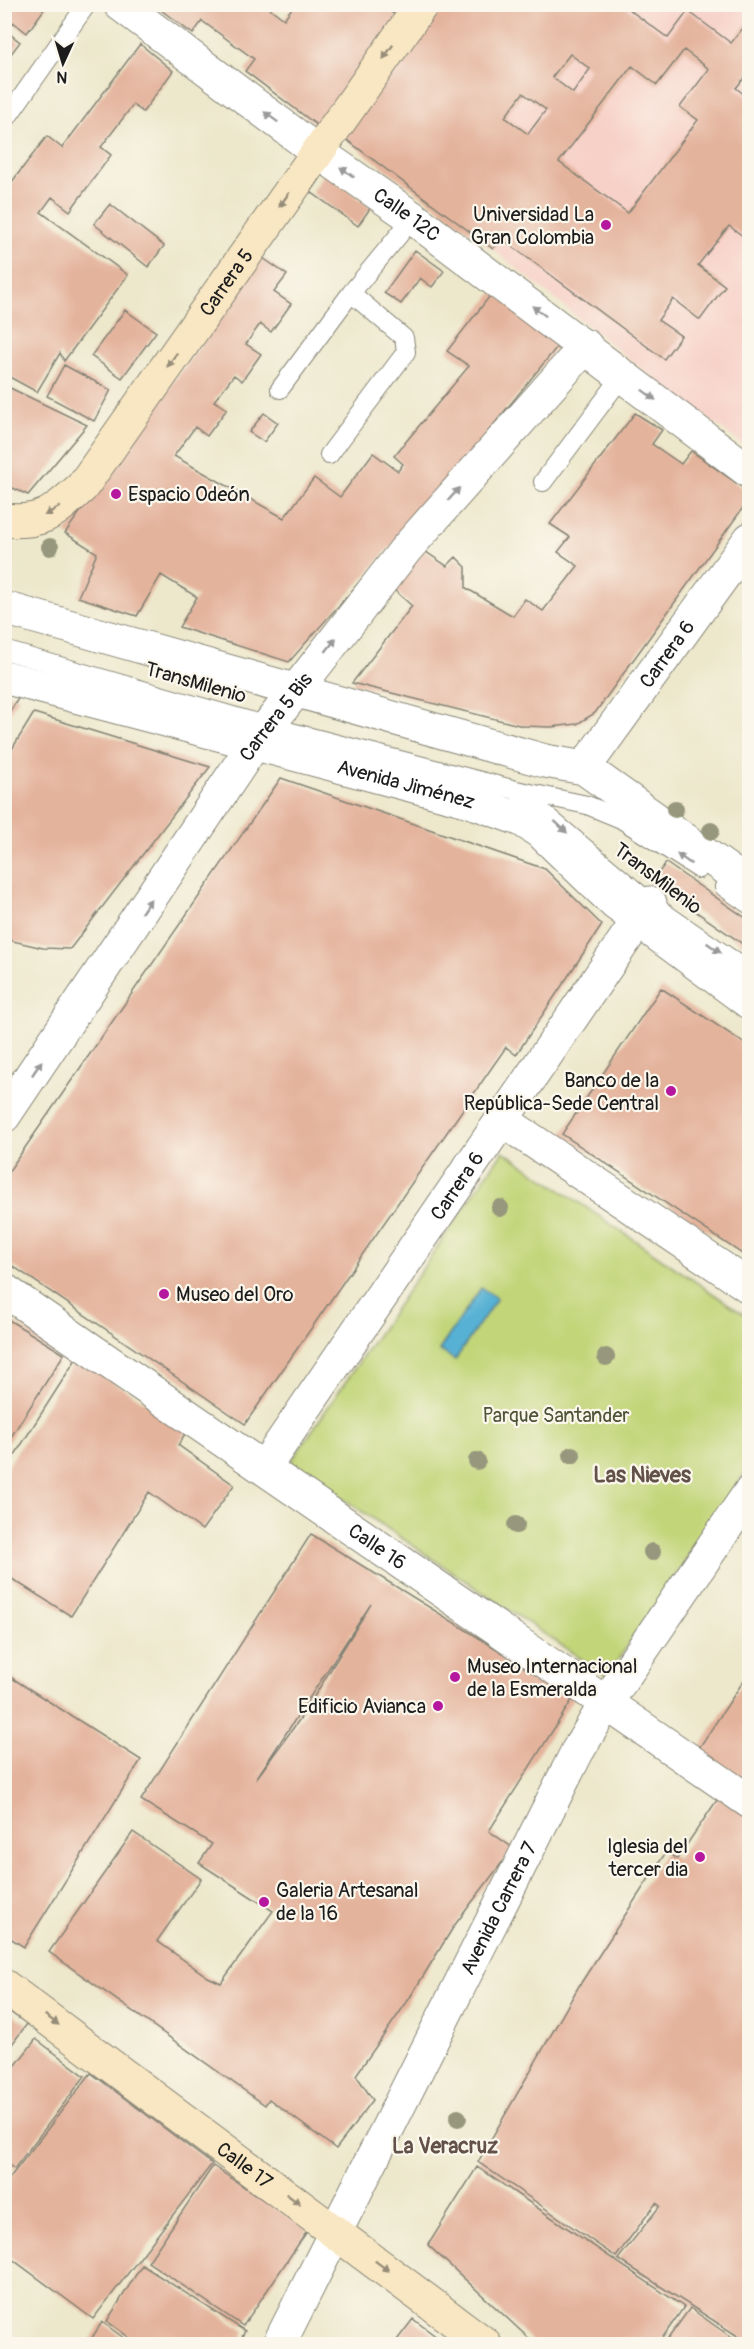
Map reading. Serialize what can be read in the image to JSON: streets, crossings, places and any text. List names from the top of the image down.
{
  "streets": {
    "street": [
      "Calle 12C",
      "Carrera 5",
      "Carrera 6",
      "Carrera 5 Bis",
      "Avenida Jiménez",
      "Calle 16",
      "Avenida Carrera 7",
      "Calle 17"
    ],
    "lane": ["TransMilenio"]
  },
  "crossings": [
    ["Calle 12C", "Carrera 5"],
    ["Calle 12C", "Carrera 5 Bis"],
    ["Carrera 6", "TransMilenio"],
    ["Carrera 6", "Avenida Jiménez"],
    ["Carrera 6", "Calle 16"],
    ["TransMilenio", "Carrera 5 Bis"],
    ["TransMilenio", "Avenida Jiménez"],
    ["Carrera 5 Bis", "Avenida Jiménez"],
    ["Calle 16", "Avenida Carrera 7"],
    ["Avenida Carrera 7", "Calle 17"]
  ],
  "one_way": ["Carrera 5", "Carrera 5 Bis", "Calle 17"],
  "districts": ["Las Nieves", "La Veracruz"],
  "parks": ["Parque Santander"],
  "places": [
    "Universidad La Gran Colombia",
    "Espacio Odeón",
    "Banco de la República-Sede Central",
    "Museo del Oro",
    "Museo Internacional de la Esmeralda",
    "Edificio Avianca",
    "Iglesia del tercer dia",
    "Galeria Artesanal de la 16"
  ],
  "north": "bottom"
}
